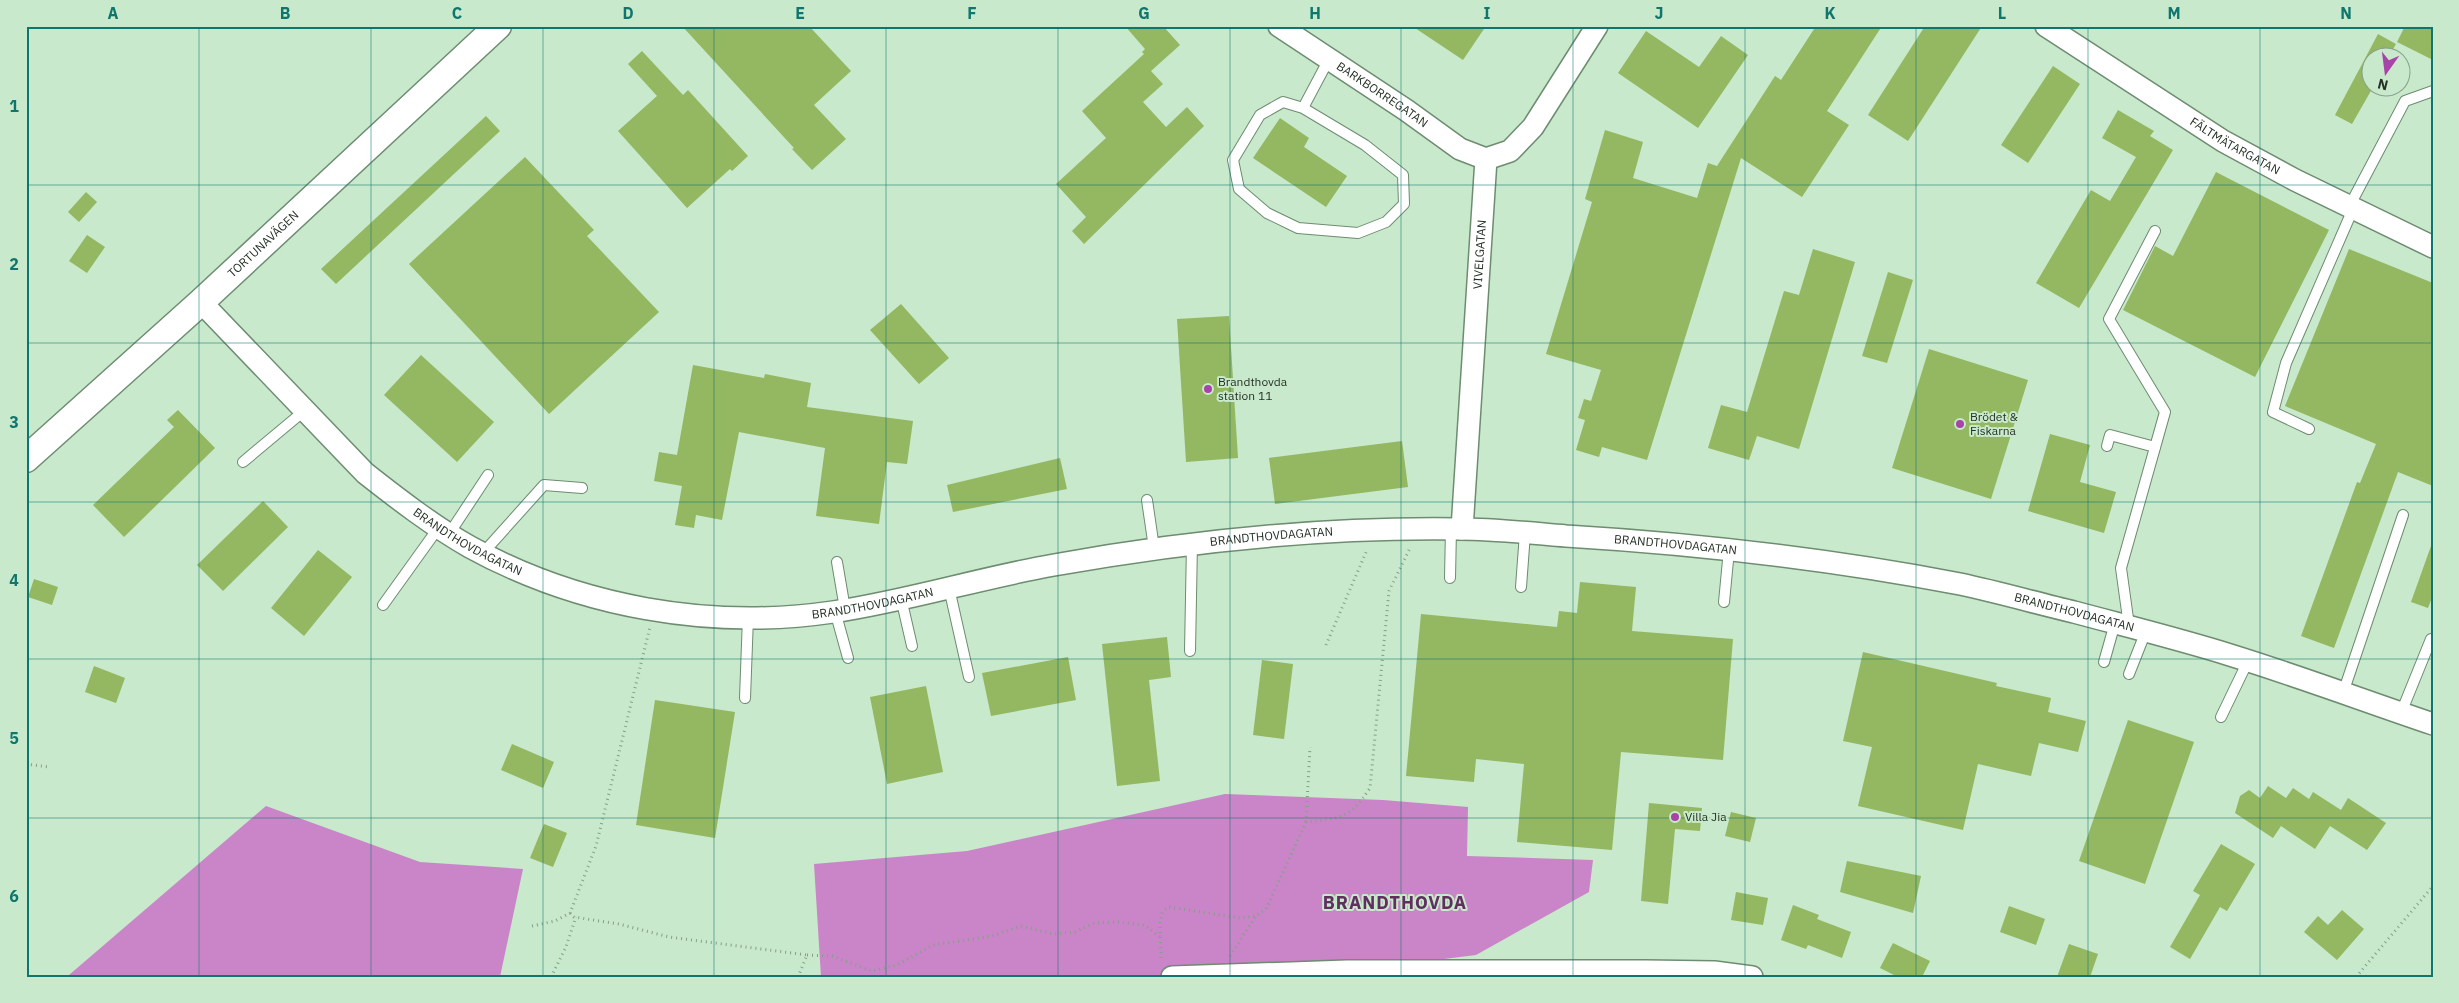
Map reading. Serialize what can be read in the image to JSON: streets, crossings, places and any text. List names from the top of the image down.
{
  "streets": {
    "street": [
      "BARKBORREGATAN",
      "FÄLTMÄTARGATAN",
      "TORTUNAVÄGEN",
      "VIVELGATAN",
      "BRANDTHOVDAGATAN"
    ]
  },
  "crossings": [
    ["BARKBORREGATAN", "VIVELGATAN"],
    ["TORTUNAVÄGEN", "BRANDTHOVDAGATAN"],
    ["VIVELGATAN", "BRANDTHOVDAGATAN"]
  ],
  "districts": ["BRANDTHOVDA"],
  "places": ["Brandthovda station 11", "Brödet & Fiskarna", "Villa Jia"],
  "north": "bottom",
  "grid": {
    "columns": [
      "A",
      "B",
      "C",
      "D",
      "E",
      "F",
      "G",
      "H",
      "I",
      "J",
      "K",
      "L",
      "M",
      "N"
    ],
    "rows": [
      "1",
      "2",
      "3",
      "4",
      "5",
      "6"
    ]
  }
}
